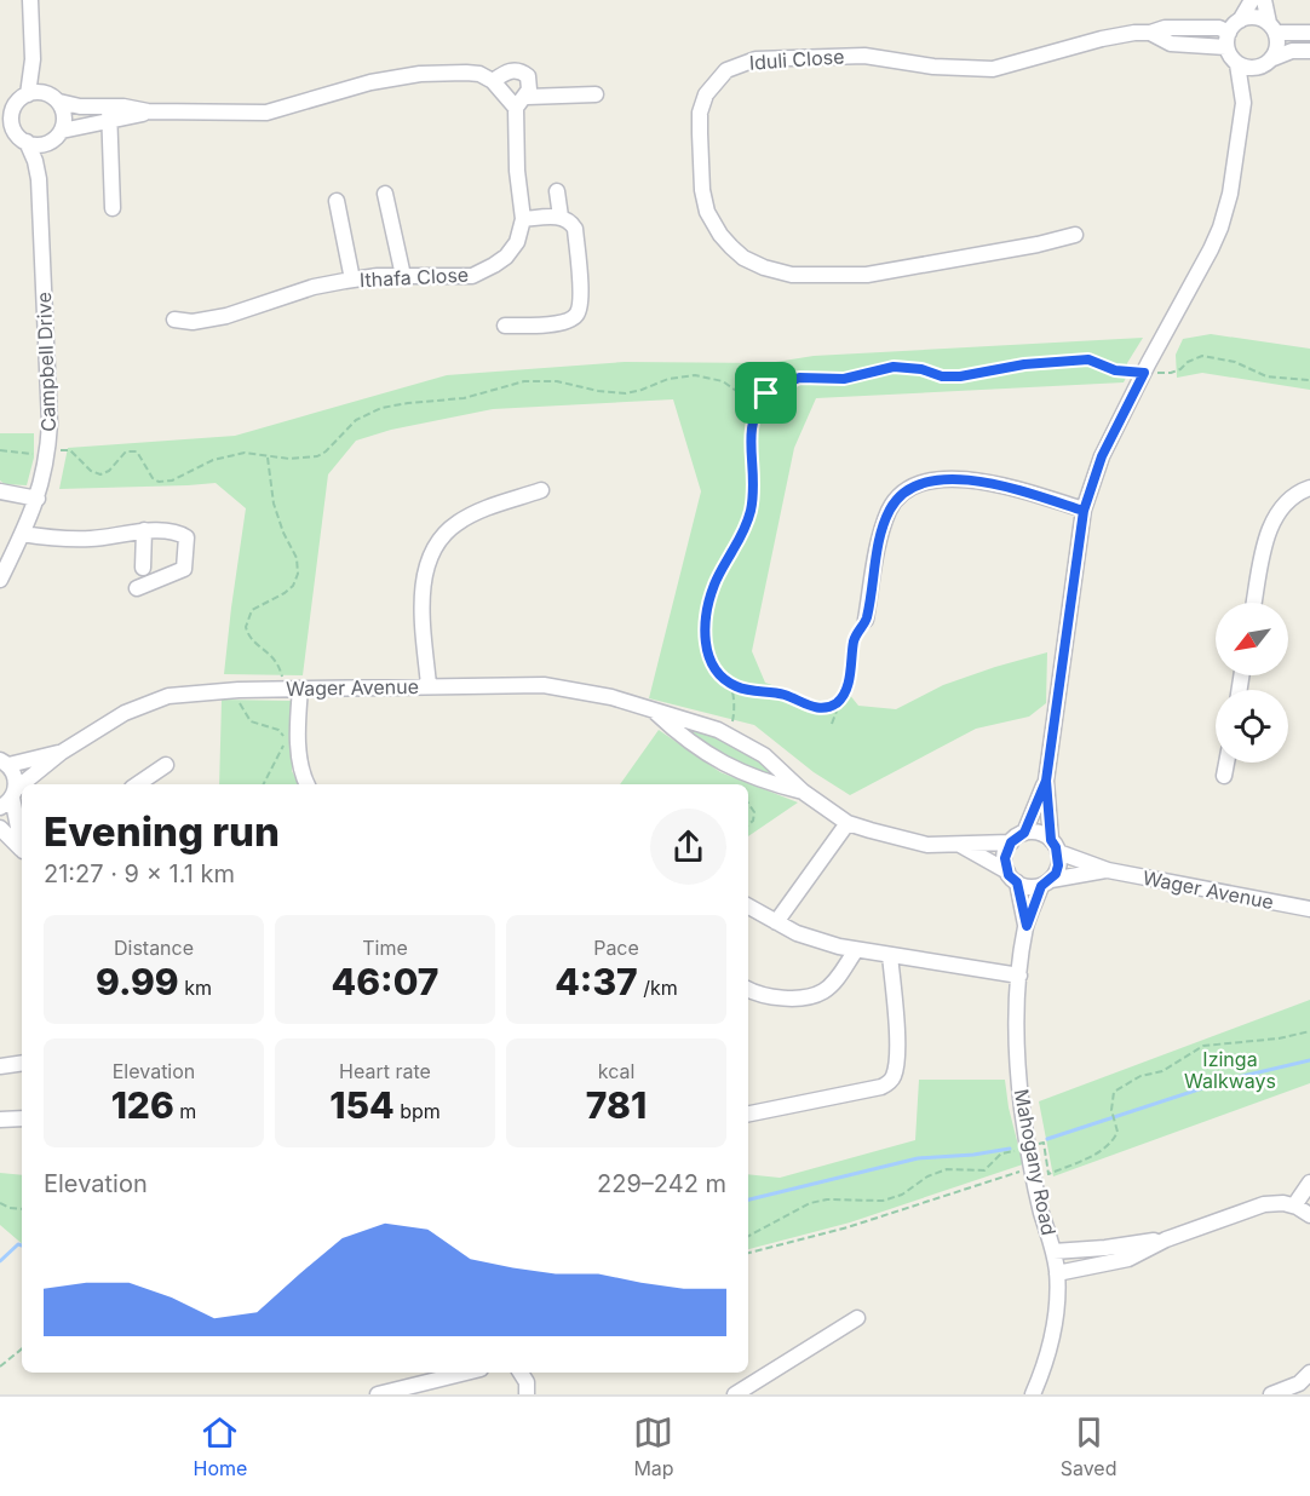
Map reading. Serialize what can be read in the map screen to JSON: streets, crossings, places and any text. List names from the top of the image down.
{
  "streets": {
    "street": [
      "Iduli Close",
      "Ithafa Close",
      "Campbell Drive",
      "Wager Avenue",
      "Mahogany Road"
    ]
  },
  "crossings": [
    ["Wager Avenue", "Mahogany Road"]
  ],
  "parks": ["Izinga Walkways"],
  "north": "bottom left",
  "page": {
    "heading": ["Evening run", "21:27 · 9 × 1.1 km"],
    "stats": [
      ["Distance", "9.99 km"],
      ["Time", "46:07"],
      ["Pace", "4:37 /km"],
      ["Elevation", "126 m"],
      ["Heart rate", "154 bpm"],
      ["kcal", "781"]
    ],
    "chart": ["Elevation", "229–242 m"],
    "tabs": ["Home", "Map", "Saved"]
  }
}
